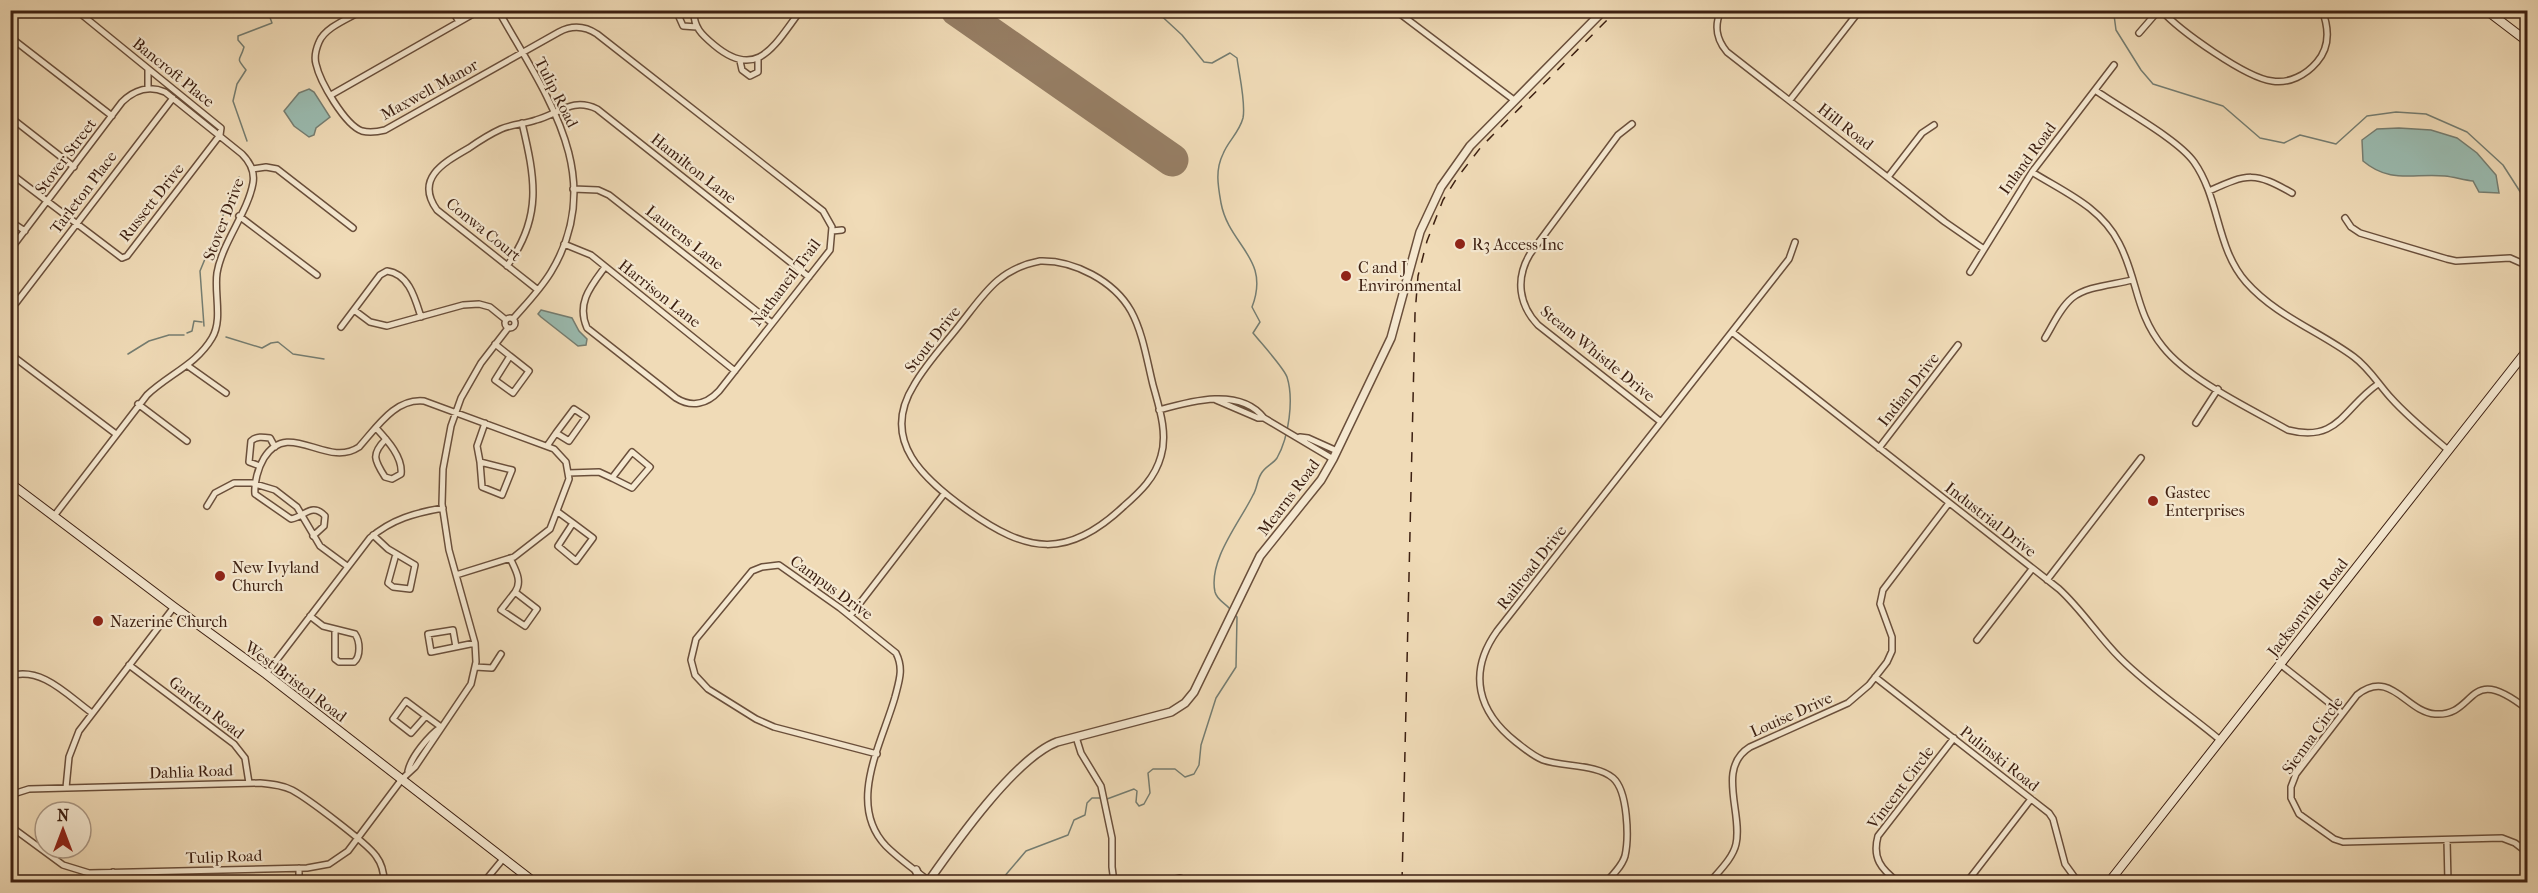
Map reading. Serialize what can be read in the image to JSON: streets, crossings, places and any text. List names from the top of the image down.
{
  "streets": {
    "main road": ["Jacksonville Road", "West Bristol Road"],
    "street": [
      "Bancroft Place",
      "Maxwell Manor",
      "Tulip Road",
      "Hill Road",
      "Stover Street",
      "Inland Road",
      "Hamilton Lane",
      "Tarleton Place",
      "Russett Drive",
      "Stover Drive",
      "Conwa Court",
      "Laurens Lane",
      "Nathaneil Trail",
      "Harrison Lane",
      "Stout Drive",
      "Steam Whistle Drive",
      "Indian Drive",
      "Mearns Road",
      "Industrial Drive",
      "Railroad Drive",
      "Campus Drive",
      "Garden Road",
      "Louise Drive",
      "Sienna Circle",
      "Pulinski Road",
      "Dahlia Road",
      "Vincent Circle"
    ]
  },
  "crossings": [
    ["Bancroft Place", "Russett Drive"],
    ["Bancroft Place", "Stover Drive"],
    ["Maxwell Manor", "Tulip Road"],
    ["Maxwell Manor", "Nathaneil Trail"],
    ["Tulip Road", "Hamilton Lane"],
    ["Tulip Road", "Conwa Court"],
    ["Tulip Road", "Laurens Lane"],
    ["Tulip Road", "Nathaneil Trail"],
    ["Tulip Road", "Harrison Lane"],
    ["Tulip Road", "West Bristol Road"],
    ["Tulip Road", "Dahlia Road"],
    ["Hill Road", "Inland Road"],
    ["Stover Street", "Russett Drive"],
    ["Hamilton Lane", "Conwa Court"],
    ["Hamilton Lane", "Nathaneil Trail"],
    ["Tarleton Place", "Russett Drive"],
    ["Russett Drive", "Stover Drive"],
    ["Stover Drive", "West Bristol Road"],
    ["Laurens Lane", "Nathaneil Trail"],
    ["Nathaneil Trail", "Harrison Lane"],
    ["Steam Whistle Drive", "Railroad Drive"],
    ["Indian Drive", "Industrial Drive"],
    ["Mearns Road", "Campus Drive"],
    ["Industrial Drive", "Railroad Drive"],
    ["Industrial Drive", "Jacksonville Road"],
    ["Industrial Drive", "Louise Drive"],
    ["Garden Road", "Dahlia Road"],
    ["Louise Drive", "Pulinski Road"],
    ["Pulinski Road", "Vincent Circle"]
  ],
  "places": [
    "R3 Access Inc",
    "C and J Environmental",
    "Gastec Enterprises",
    "New Ivyland Church",
    "Nazerine Church"
  ],
  "north": "top"
}
